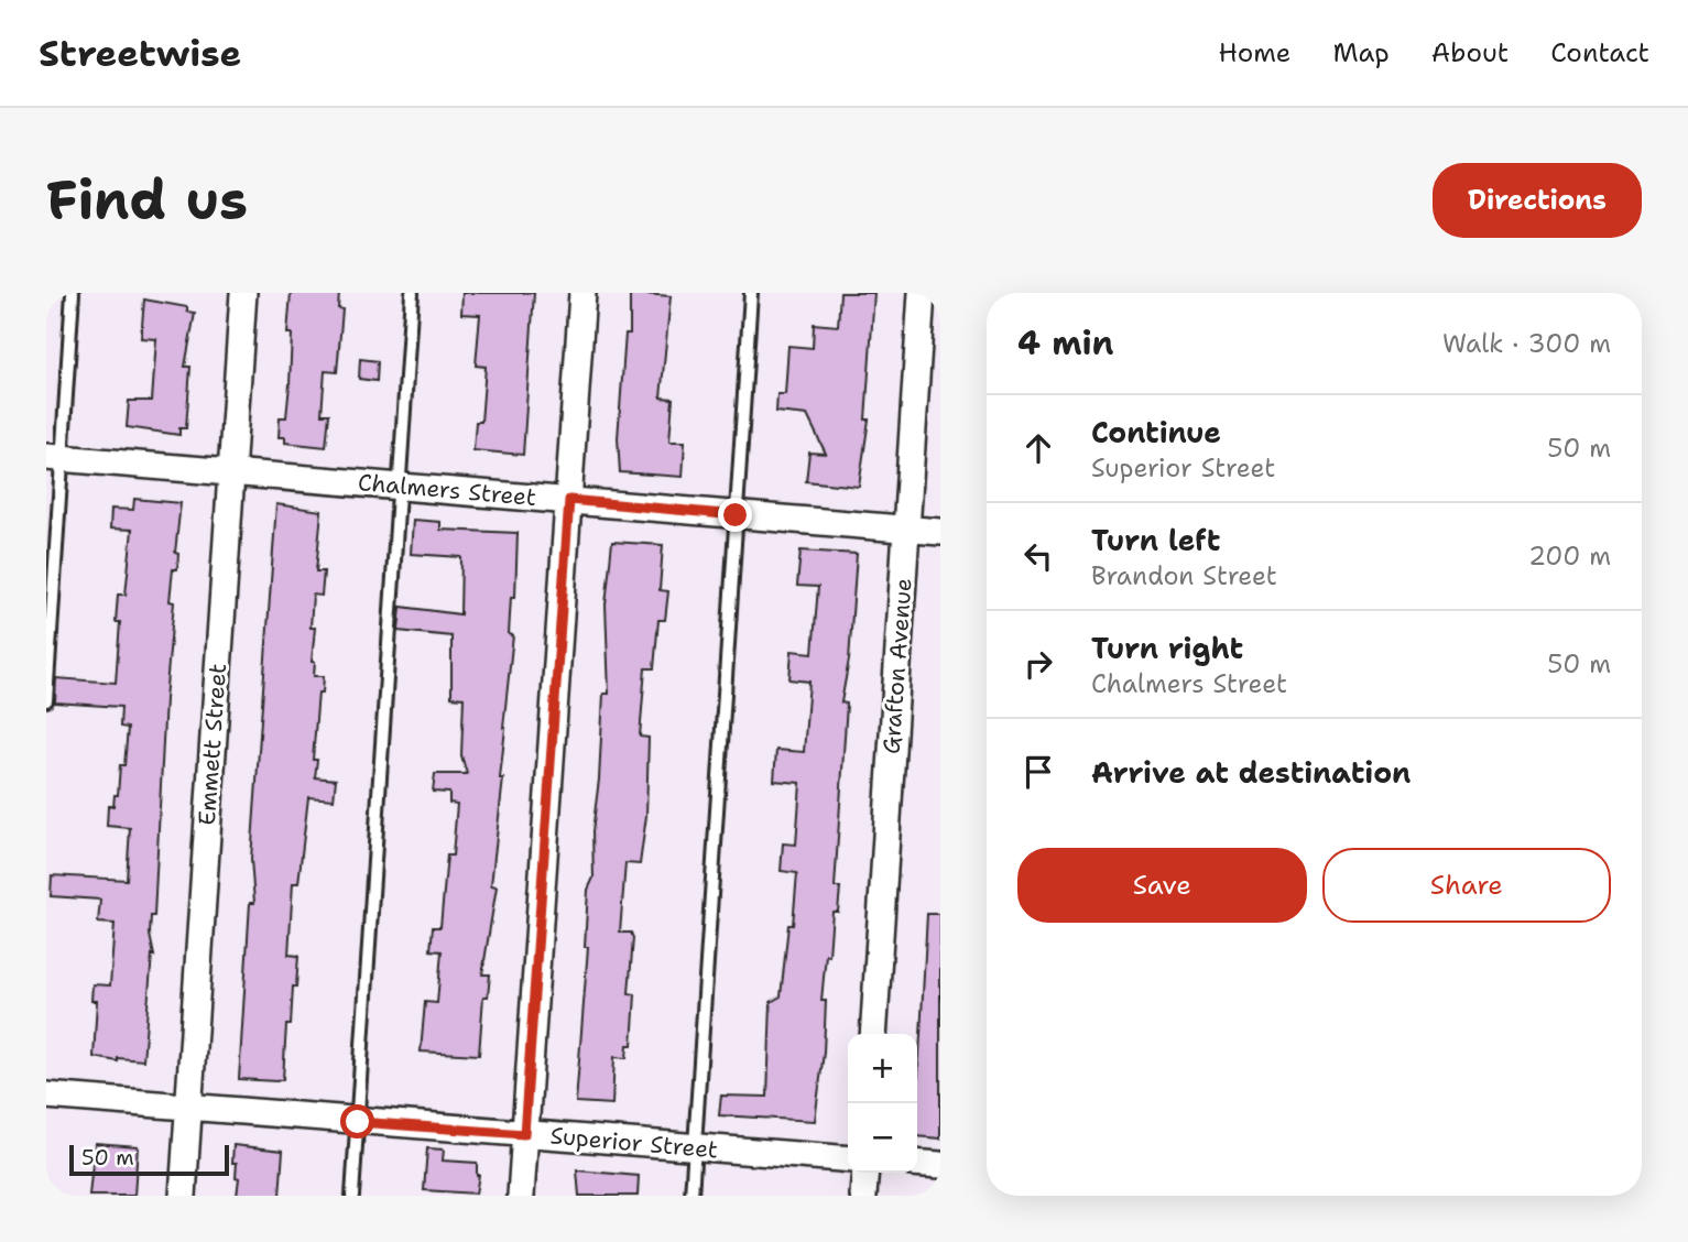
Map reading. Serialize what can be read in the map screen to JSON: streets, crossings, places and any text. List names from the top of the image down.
{
  "streets": {
    "street": [
      "Chalmers Street",
      "Grafton Avenue",
      "Emmett Street",
      "Superior Street"
    ]
  },
  "crossings": [
    ["Chalmers Street", "Grafton Avenue"],
    ["Chalmers Street", "Emmett Street"],
    ["Emmett Street", "Superior Street"]
  ],
  "scale_bar": "50 m",
  "page": {
    "header": "Streetwise",
    "nav": [
      "Home",
      "Map",
      "About",
      "Contact"
    ],
    "buttons": [
      "Directions",
      ["Save", "Share"]
    ],
    "title": "Find us",
    "heading": ["4 min", "Walk · 300 m"],
    "list": [
      ["Continue", "Superior Street", "50 m"],
      ["Turn left", "Brandon Street", "200 m"],
      ["Turn right", "Chalmers Street", "50 m"],
      "Arrive at destination"
    ],
    "map_buttons": ["+", "−"],
    "scale": "50 m"
  }
}
